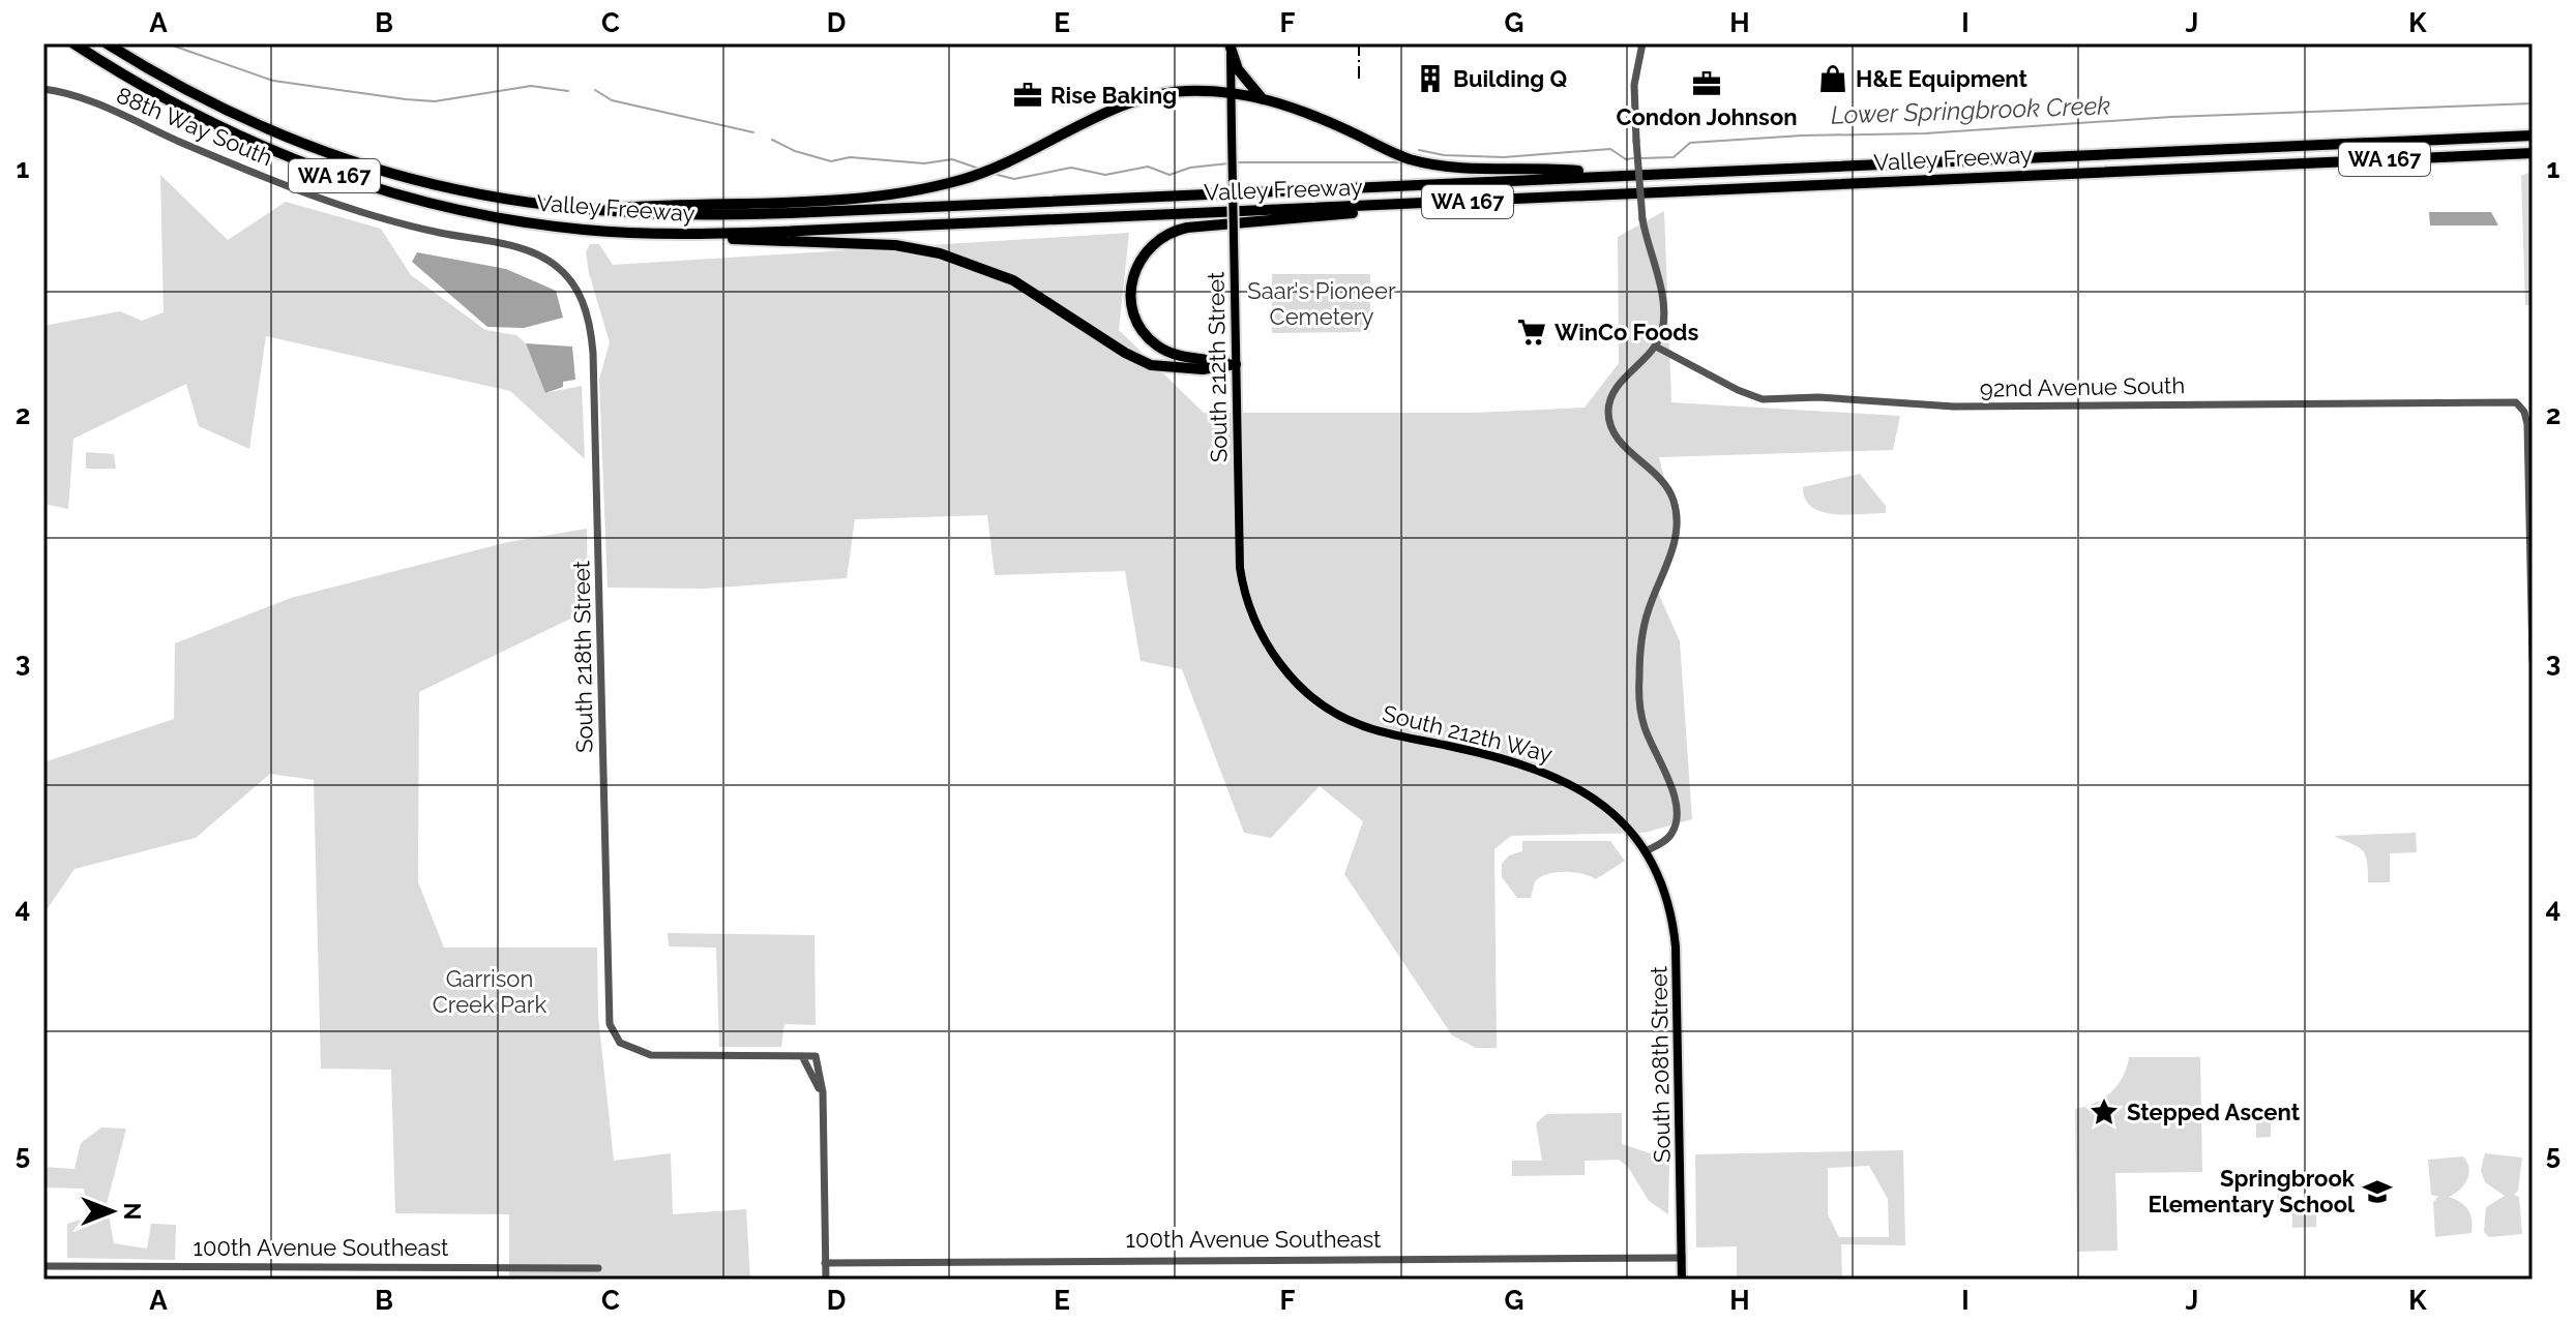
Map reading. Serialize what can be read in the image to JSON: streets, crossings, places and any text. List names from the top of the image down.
{
  "streets": {
    "highway": ["Valley Freeway", "WA 167"],
    "main road": ["South 212th Street", "South 212th Way", "South 208th Street"],
    "street": [
      "88th Way South",
      "92nd Avenue South",
      "South 218th Street",
      "100th Avenue Southeast"
    ]
  },
  "crossings": [
    ["88th Way South", "South 218th Street"],
    ["South 212th Street", "South 212th Way"],
    ["South 212th Way", "South 208th Street"],
    ["South 208th Street", "100th Avenue Southeast"]
  ],
  "water": ["Lower Springbrook Creek"],
  "parks": ["Saar's Pioneer Cemetery", "Garrison Creek Park"],
  "places": {
    "building": ["Building Q"],
    "shop": ["H&E Equipment"],
    "office": ["Condon Johnson", "Rise Baking"],
    "supermarket": ["WinCo Foods"],
    "place": ["Stepped Ascent"],
    "school or university": ["Springbrook Elementary School"]
  },
  "north": "right",
  "grid": {
    "columns": [
      "A",
      "B",
      "C",
      "D",
      "E",
      "F",
      "G",
      "H",
      "I",
      "J",
      "K"
    ],
    "rows": [
      "1",
      "2",
      "3",
      "4",
      "5"
    ]
  }
}
